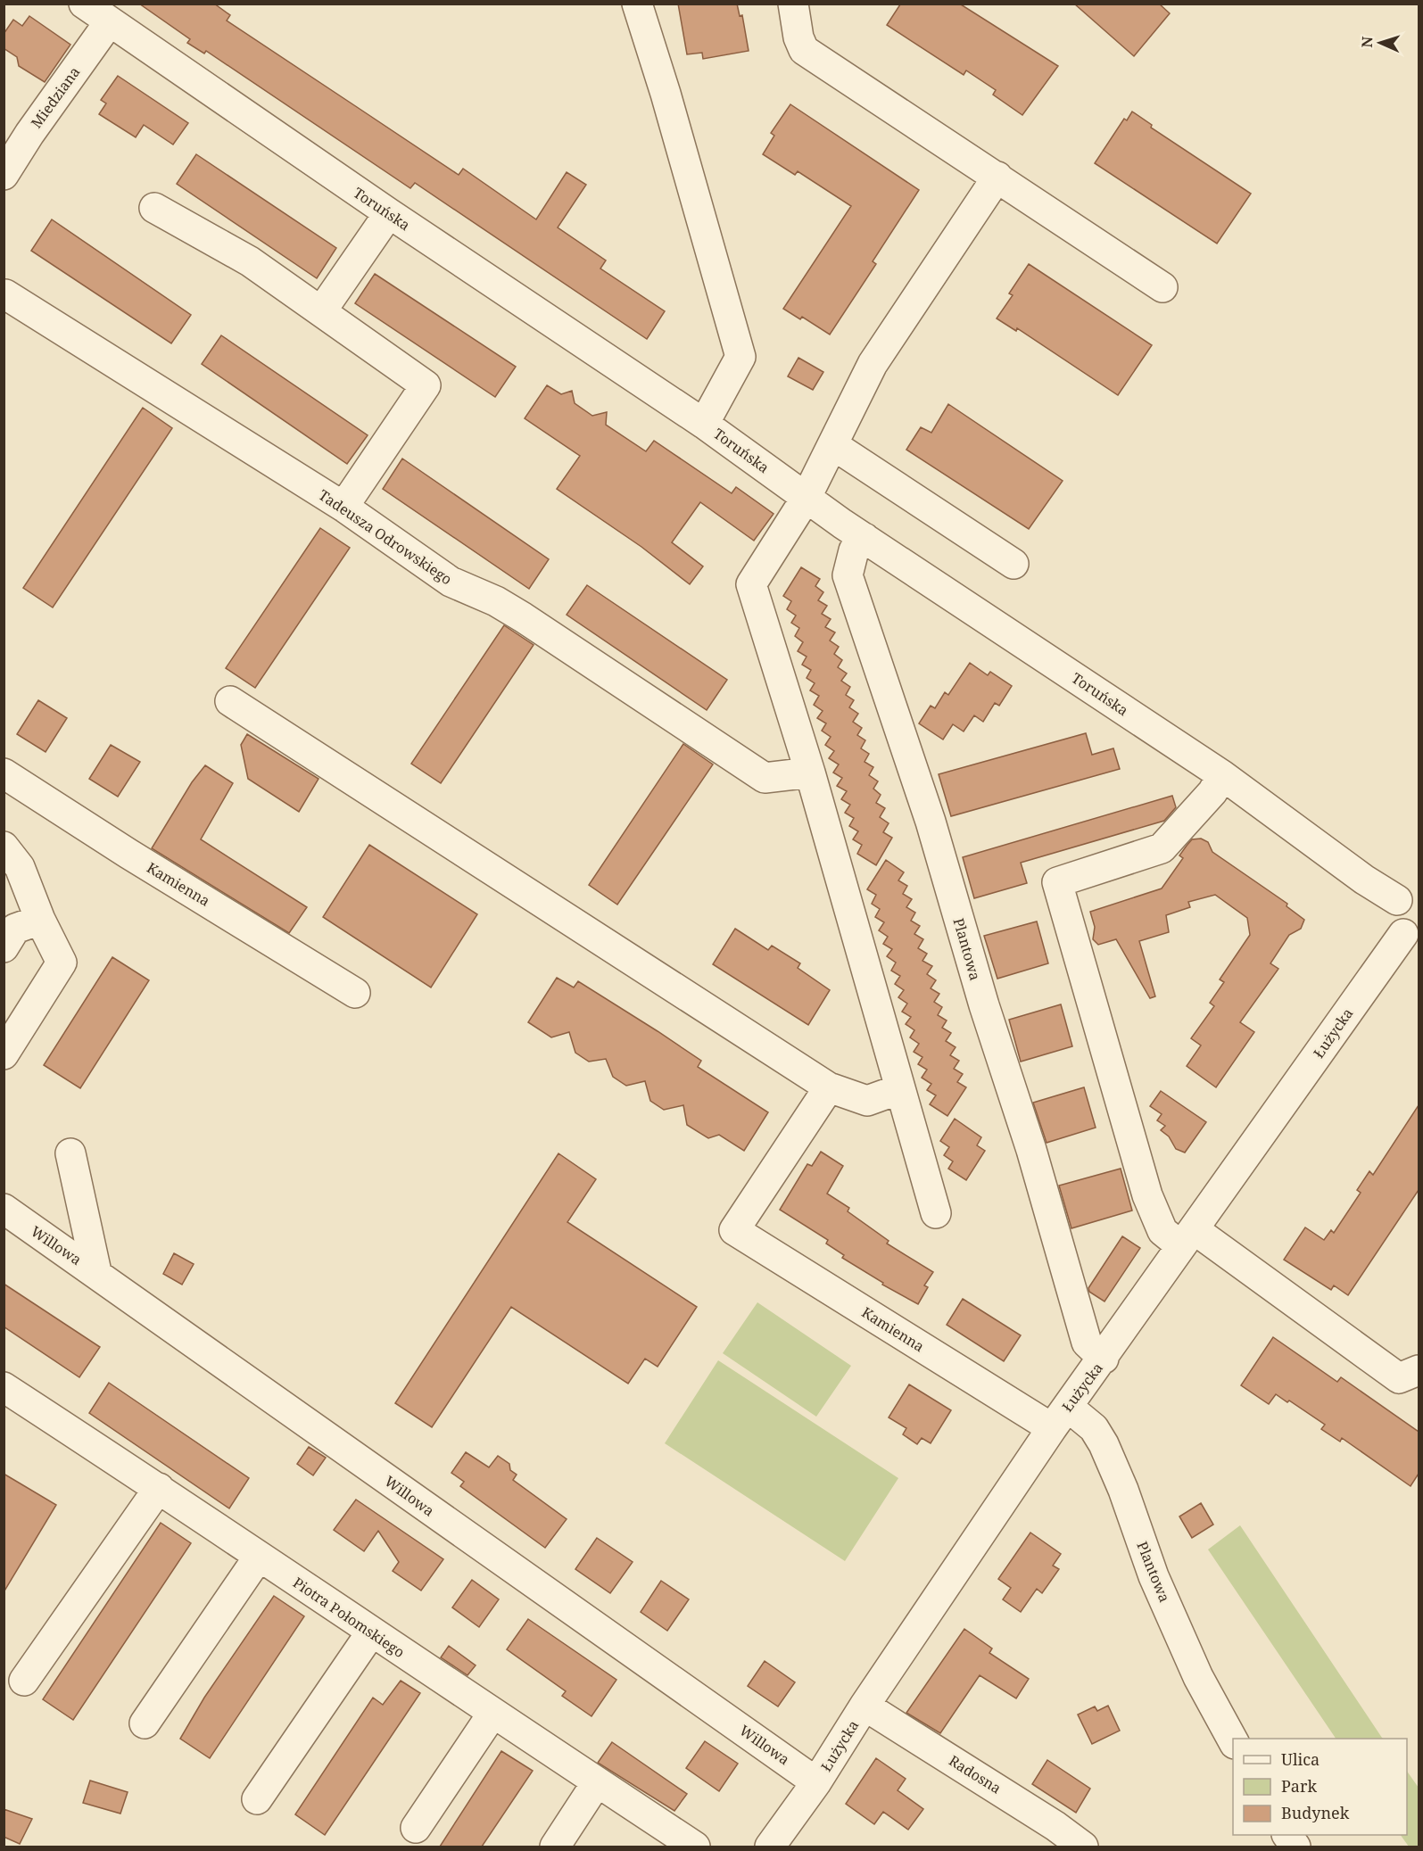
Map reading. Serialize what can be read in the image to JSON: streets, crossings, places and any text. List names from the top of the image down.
{
  "streets": {
    "street": [
      "Miedziana",
      "Toruńska",
      "Tadeusza Odrowskiego",
      "Kamienna",
      "Plantowa",
      "Łużycka",
      "Willowa",
      "Piotra Połomskiego",
      "Radosna"
    ]
  },
  "crossings": [
    ["Miedziana", "Toruńska"],
    ["Toruńska", "Plantowa"],
    ["Kamienna", "Plantowa"],
    ["Kamienna", "Łużycka"],
    ["Plantowa", "Łużycka"],
    ["Łużycka", "Willowa"],
    ["Łużycka", "Radosna"]
  ],
  "legend": ["Ulica", "Park", "Budynek"],
  "north": "left"
}
